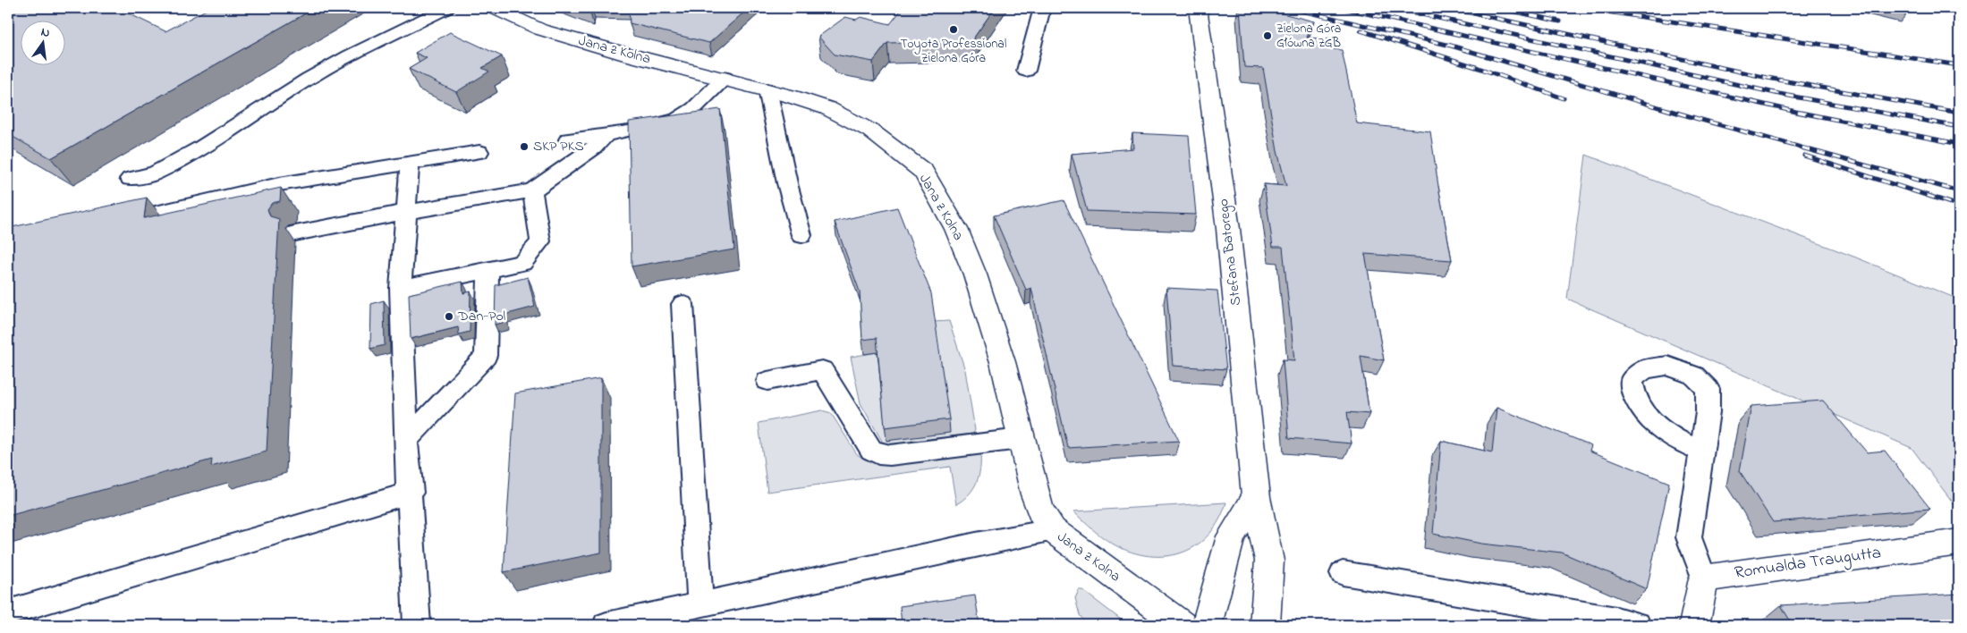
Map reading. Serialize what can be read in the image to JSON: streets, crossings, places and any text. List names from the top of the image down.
{
  "streets": {
    "street": ["Jana z Kolna", "Stefana Batorego", "Romualda Traugutta"]
  },
  "places": [
    "Toyota Professional Zielona Góra",
    "Zielona Góra Główna ZGB",
    "SKP PKS",
    "Dan-Pol"
  ],
  "north": "top"
}
